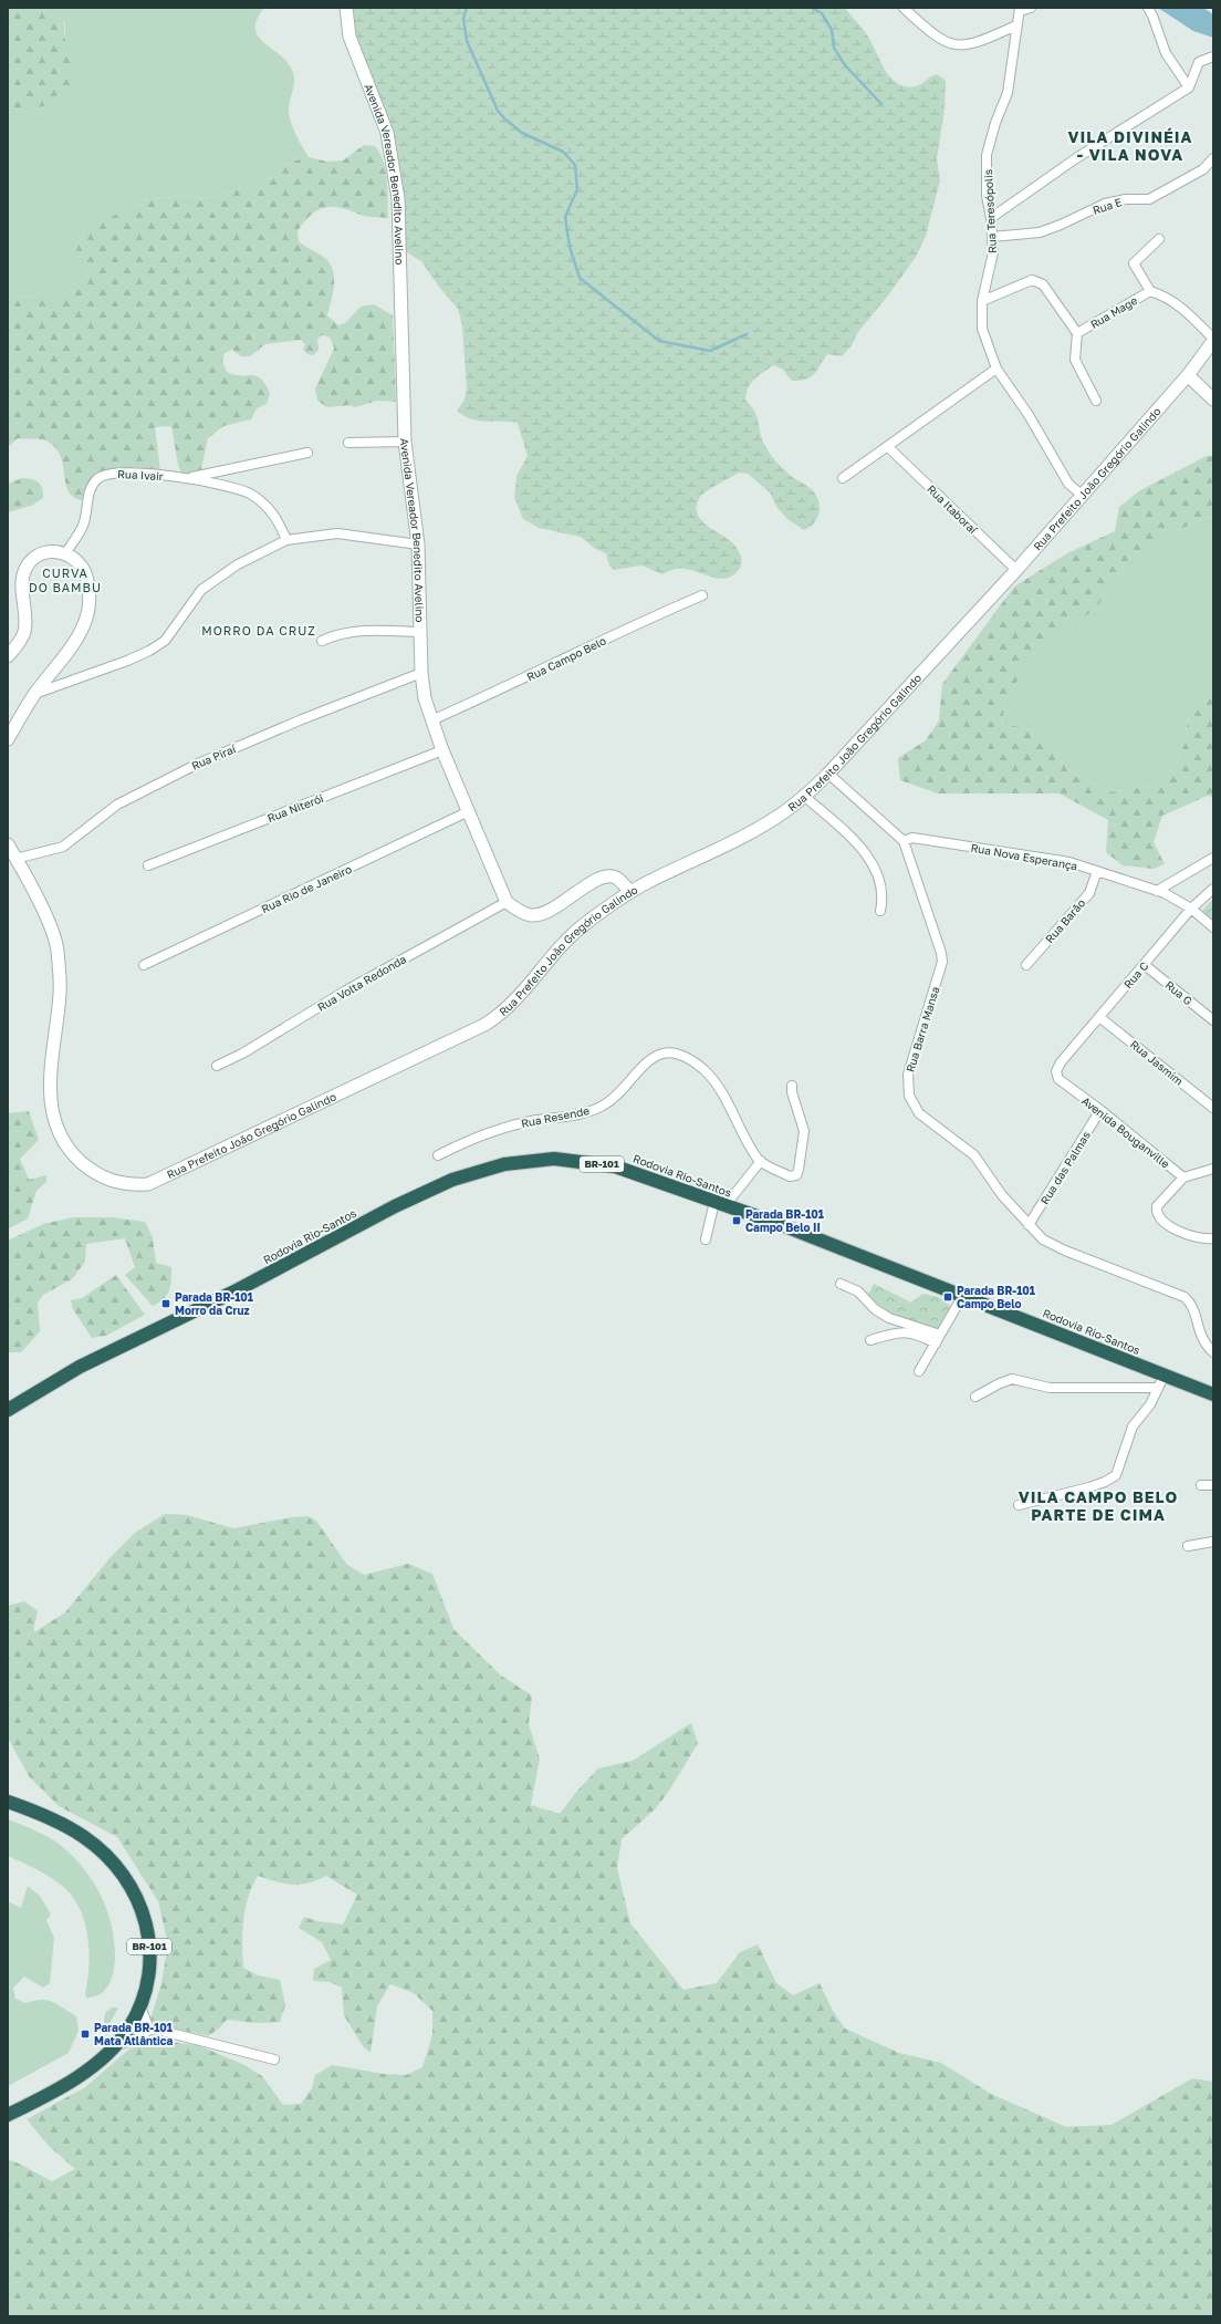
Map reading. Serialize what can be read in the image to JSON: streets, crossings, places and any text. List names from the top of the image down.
{
  "streets": {
    "highway": ["BR-101", "Rodovia Rio-Santos"],
    "main road": ["Avenida Vereador Benedito Avelino", "Rua Prefeito João Gregório Galindo"],
    "street": [
      "Rua E",
      "Rua Teresópolis",
      "Rua Mage",
      "Rua Ivair",
      "Rua Itaboraí",
      "Rua Campo Belo",
      "Rua Piraí",
      "Rua Niterói",
      "Rua Nova Esperança",
      "Rua Rio de Janeiro",
      "Rua Barão",
      "Rua C",
      "Rua Volta Redonda",
      "Rua G",
      "Rua Barra Mansa",
      "Rua Jasmim",
      "Rua Resende",
      "Avenida Bouganville",
      "Rua das Palmas"
    ]
  },
  "crossings": [
    ["Avenida Vereador Benedito Avelino", "Rua Campo Belo"],
    ["Avenida Vereador Benedito Avelino", "Rua Piraí"],
    ["Avenida Vereador Benedito Avelino", "Rua Niterói"],
    ["Avenida Vereador Benedito Avelino", "Rua Rio de Janeiro"],
    ["Avenida Vereador Benedito Avelino", "Rua Volta Redonda"],
    ["Rua E", "Rua Teresópolis"],
    ["Rua Teresópolis", "Rua Prefeito João Gregório Galindo"],
    ["Rua Prefeito João Gregório Galindo", "Rua Itaboraí"],
    ["Rua Prefeito João Gregório Galindo", "Rua Piraí"],
    ["Rua Prefeito João Gregório Galindo", "Rua Barra Mansa"],
    ["Rua Nova Esperança", "Rua Barão"],
    ["Rua Nova Esperança", "Rua C"],
    ["Rua Nova Esperança", "Rua Barra Mansa"],
    ["Rua C", "Rua G"],
    ["Rua C", "Rua Jasmim"],
    ["Rua C", "Avenida Bouganville"],
    ["Rua Barra Mansa", "Rua das Palmas"],
    ["Avenida Bouganville", "Rua das Palmas"]
  ],
  "districts": [
    "VILA DIVINÉIA - VILA NOVA",
    "CURVA DO BAMBU",
    "MORRO DA CRUZ",
    "VILA CAMPO BELO PARTE DE CIMA"
  ],
  "places": {
    "transit": [
      "Parada BR-101 Campo Belo II",
      "Parada BR-101 Campo Belo",
      "Parada BR-101 Morro da Cruz",
      "Parada BR-101 Mata Atlântica"
    ]
  }
}
